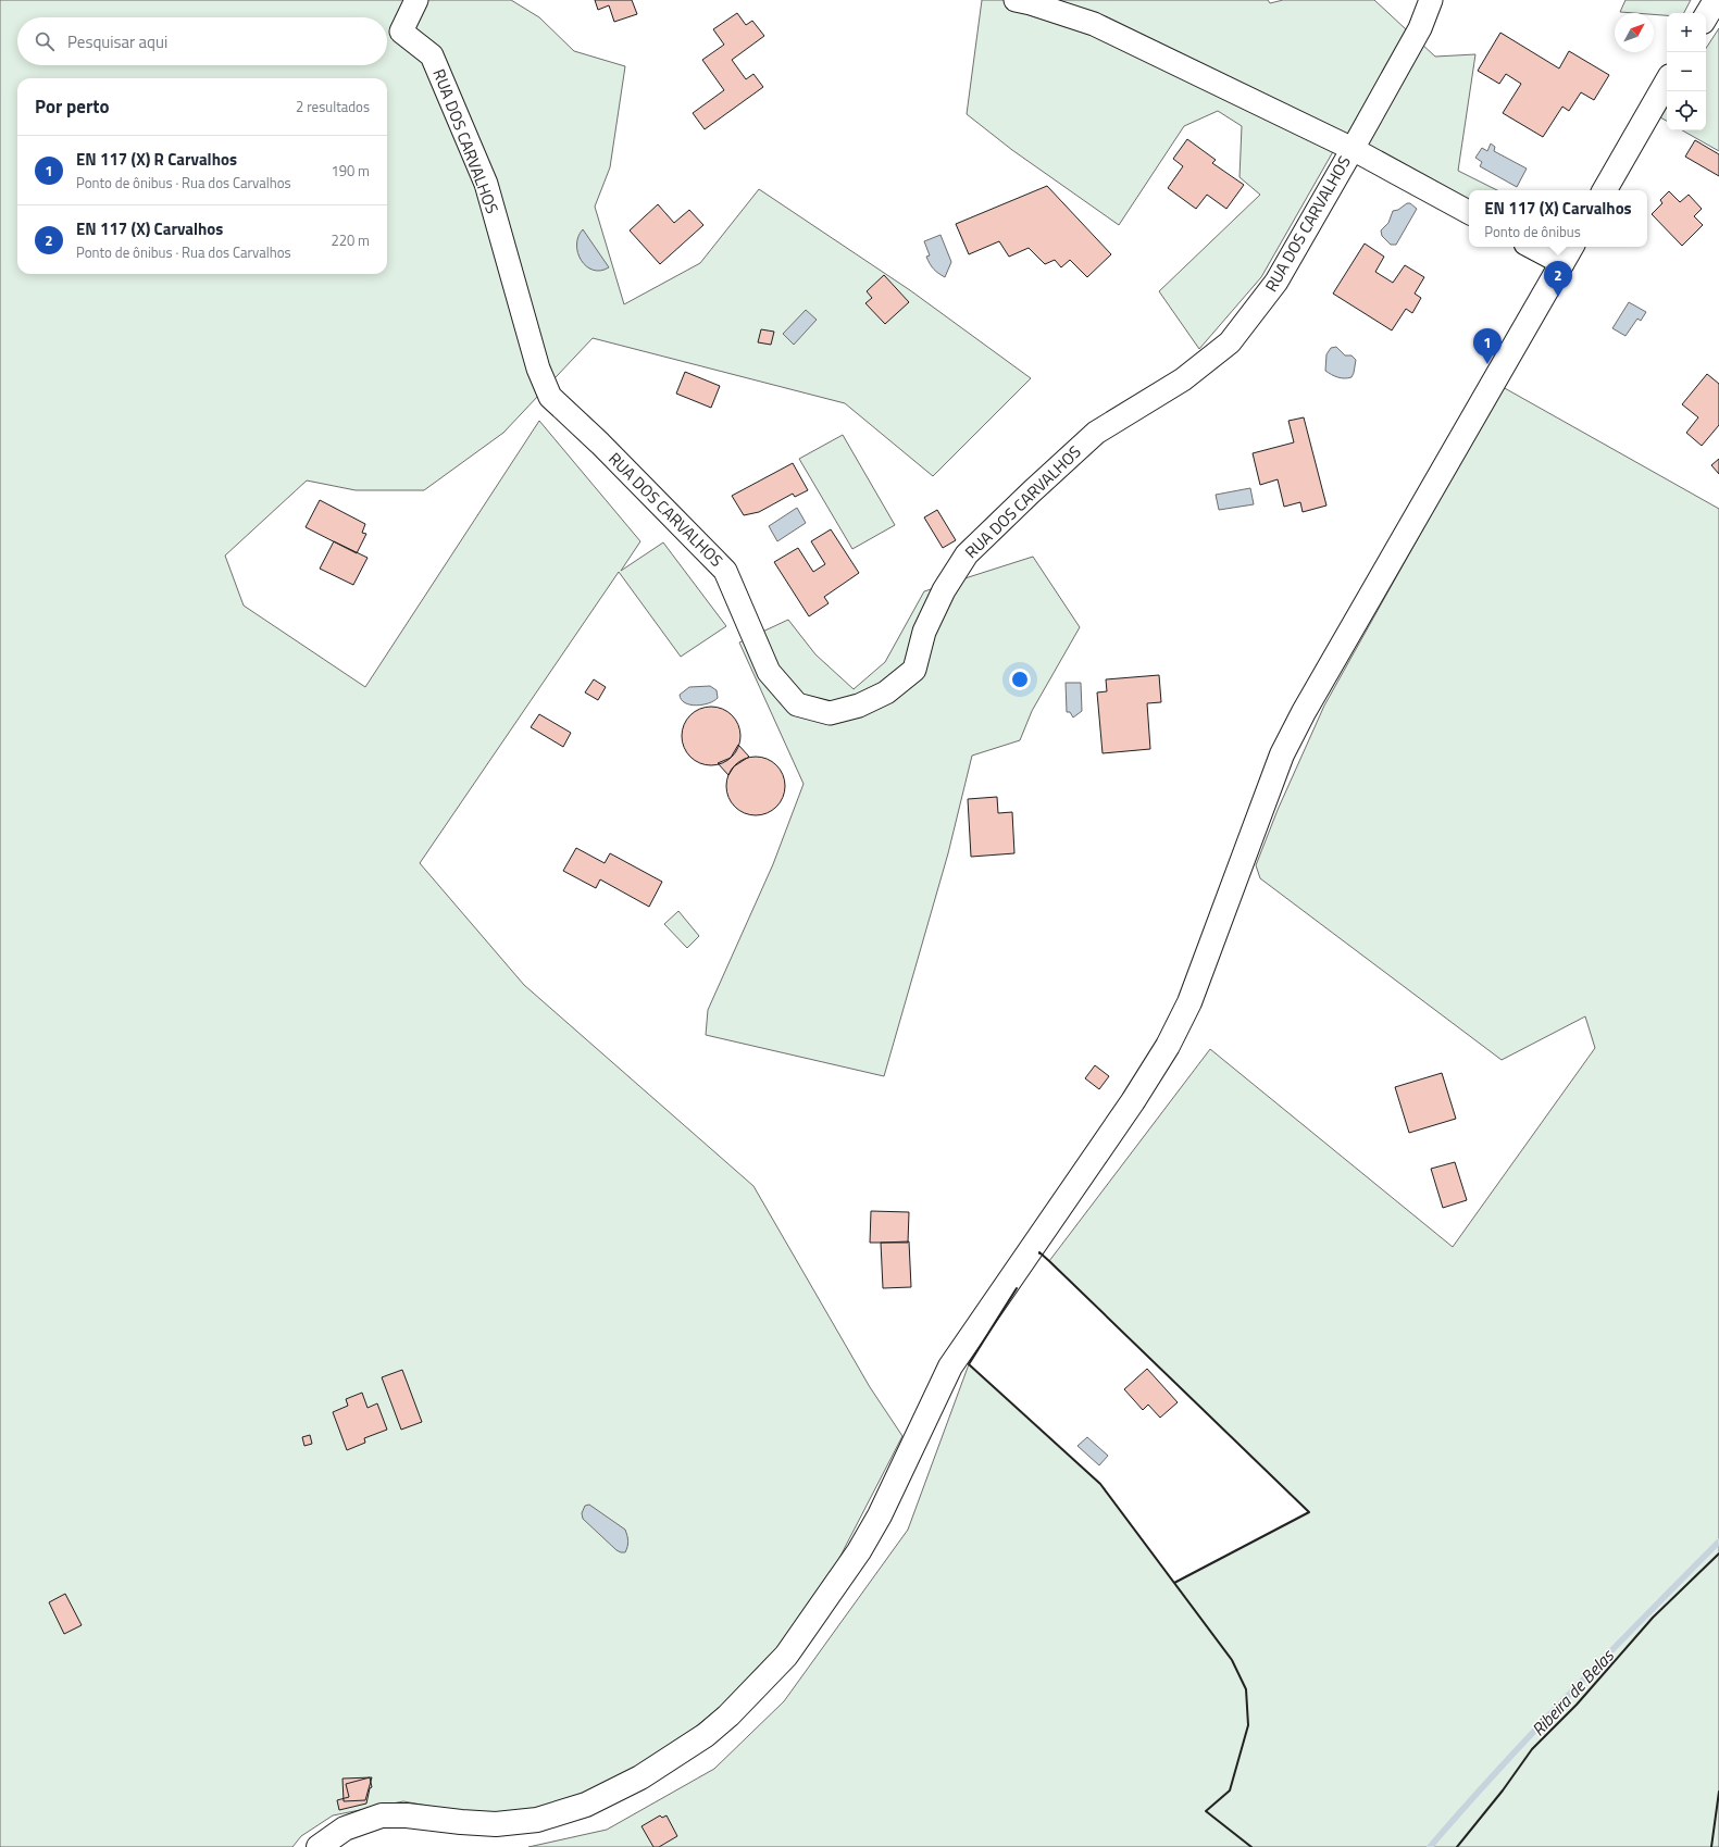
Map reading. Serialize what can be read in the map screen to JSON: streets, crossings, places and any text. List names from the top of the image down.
{
  "streets": {
    "street": ["RUA DOS CARVALHOS"]
  },
  "water": ["Ribeira de Belas"],
  "north": "top right",
  "page": {
    "map_buttons": ["+", "−"],
    "search": "Pesquisar aqui",
    "heading": ["Por perto", "2 resultados"],
    "list": [
      {
        "mark": "1",
        "name": "EN 117 (X) R Carvalhos",
        "note": "Ponto de ônibus · Rua dos Carvalhos",
        "value": "190 m"
      },
      {
        "mark": "2",
        "name": "EN 117 (X) Carvalhos",
        "note": "Ponto de ônibus · Rua dos Carvalhos",
        "value": "220 m"
      }
    ],
    "popup": ["EN 117 (X) Carvalhos", "Ponto de ônibus"],
    "pins": ["2", "1"]
  }
}
